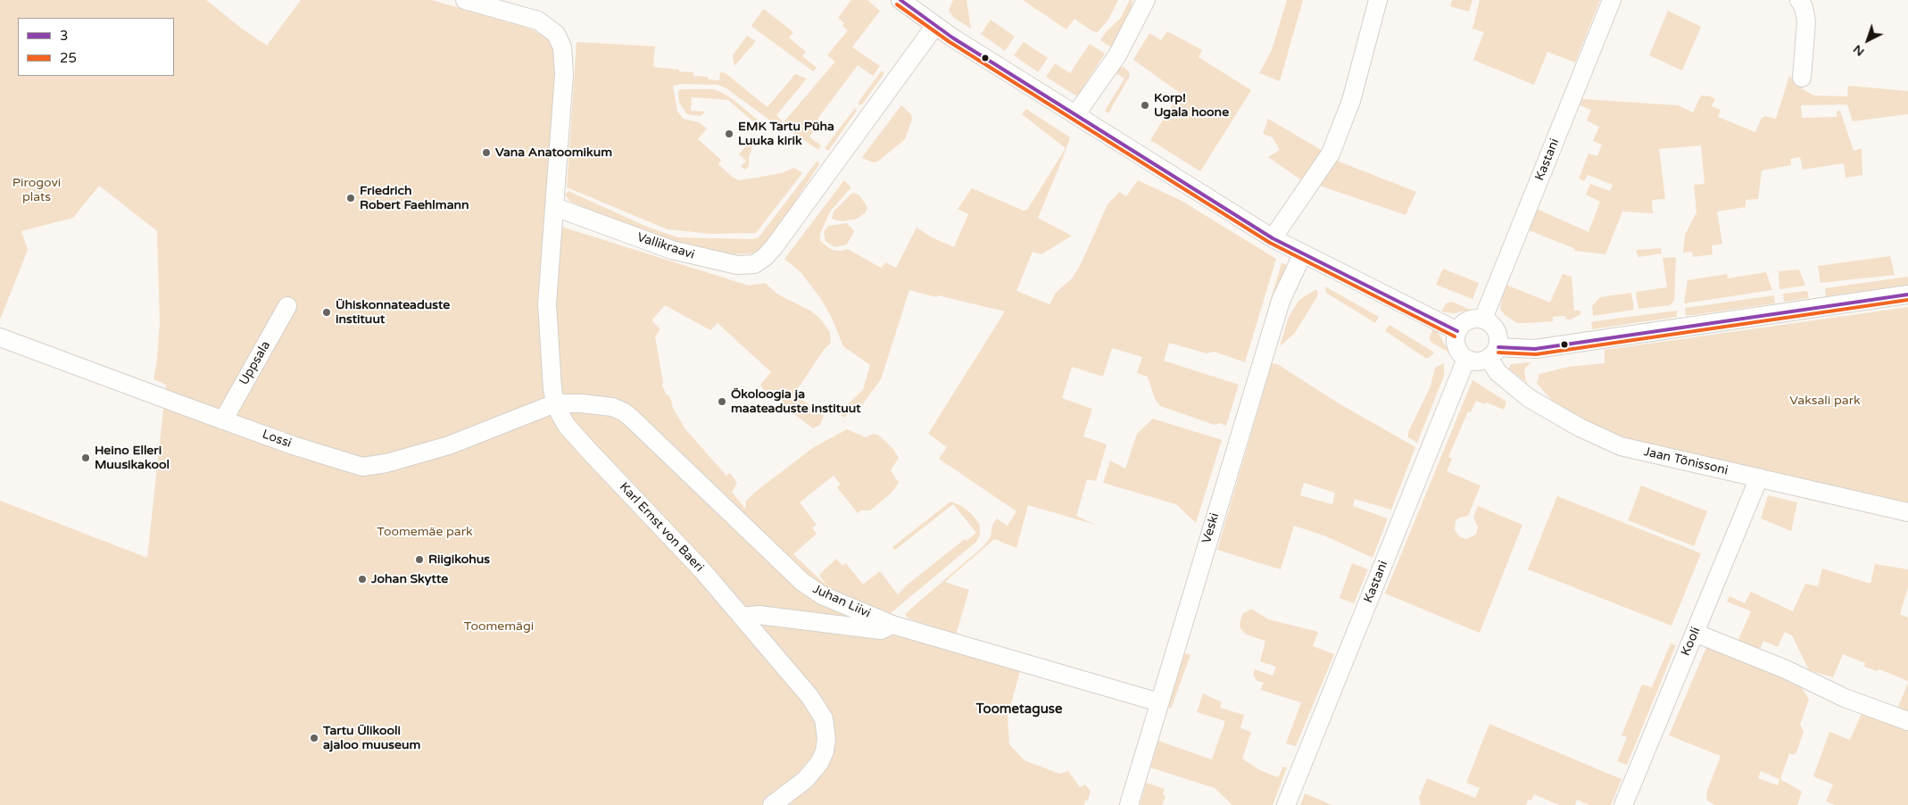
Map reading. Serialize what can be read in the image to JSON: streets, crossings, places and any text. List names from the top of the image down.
{
  "streets": {
    "street": [
      "Kastani",
      "Vallikraavi",
      "Uppsala",
      "Lossi",
      "Jaan Tõnissoni",
      "Karl Ernst von Baeri",
      "Veski",
      "Juhan Liivi",
      "Kooli"
    ]
  },
  "crossings": [
    ["Kastani", "Jaan Tõnissoni"],
    ["Vallikraavi", "Karl Ernst von Baeri"],
    ["Uppsala", "Lossi"],
    ["Lossi", "Karl Ernst von Baeri"],
    ["Lossi", "Juhan Liivi"],
    ["Jaan Tõnissoni", "Kooli"],
    ["Karl Ernst von Baeri", "Juhan Liivi"],
    ["Veski", "Juhan Liivi"]
  ],
  "districts": ["Toometaguse"],
  "parks": [
    "Pirogovi plats",
    "Vaksali park",
    "Toomemäe park",
    "Toomemägi"
  ],
  "places": [
    "Korp! Ugala hoone",
    "EMK Tartu Püha Luuka kirik",
    "Vana Anatoomikum",
    "Friedrich Robert Faehlmann",
    "Ühiskonnateaduste instituut",
    "Ökoloogia ja maateaduste instituut",
    "Heino Elleri Muusikakool",
    "Riigikohus",
    "Johan Skytte",
    "Tartu Ülikooli ajaloo muuseum"
  ],
  "lines": ["transit line 3", "transit line 25"],
  "legend": ["3", "25"],
  "north": "bottom left"
}
